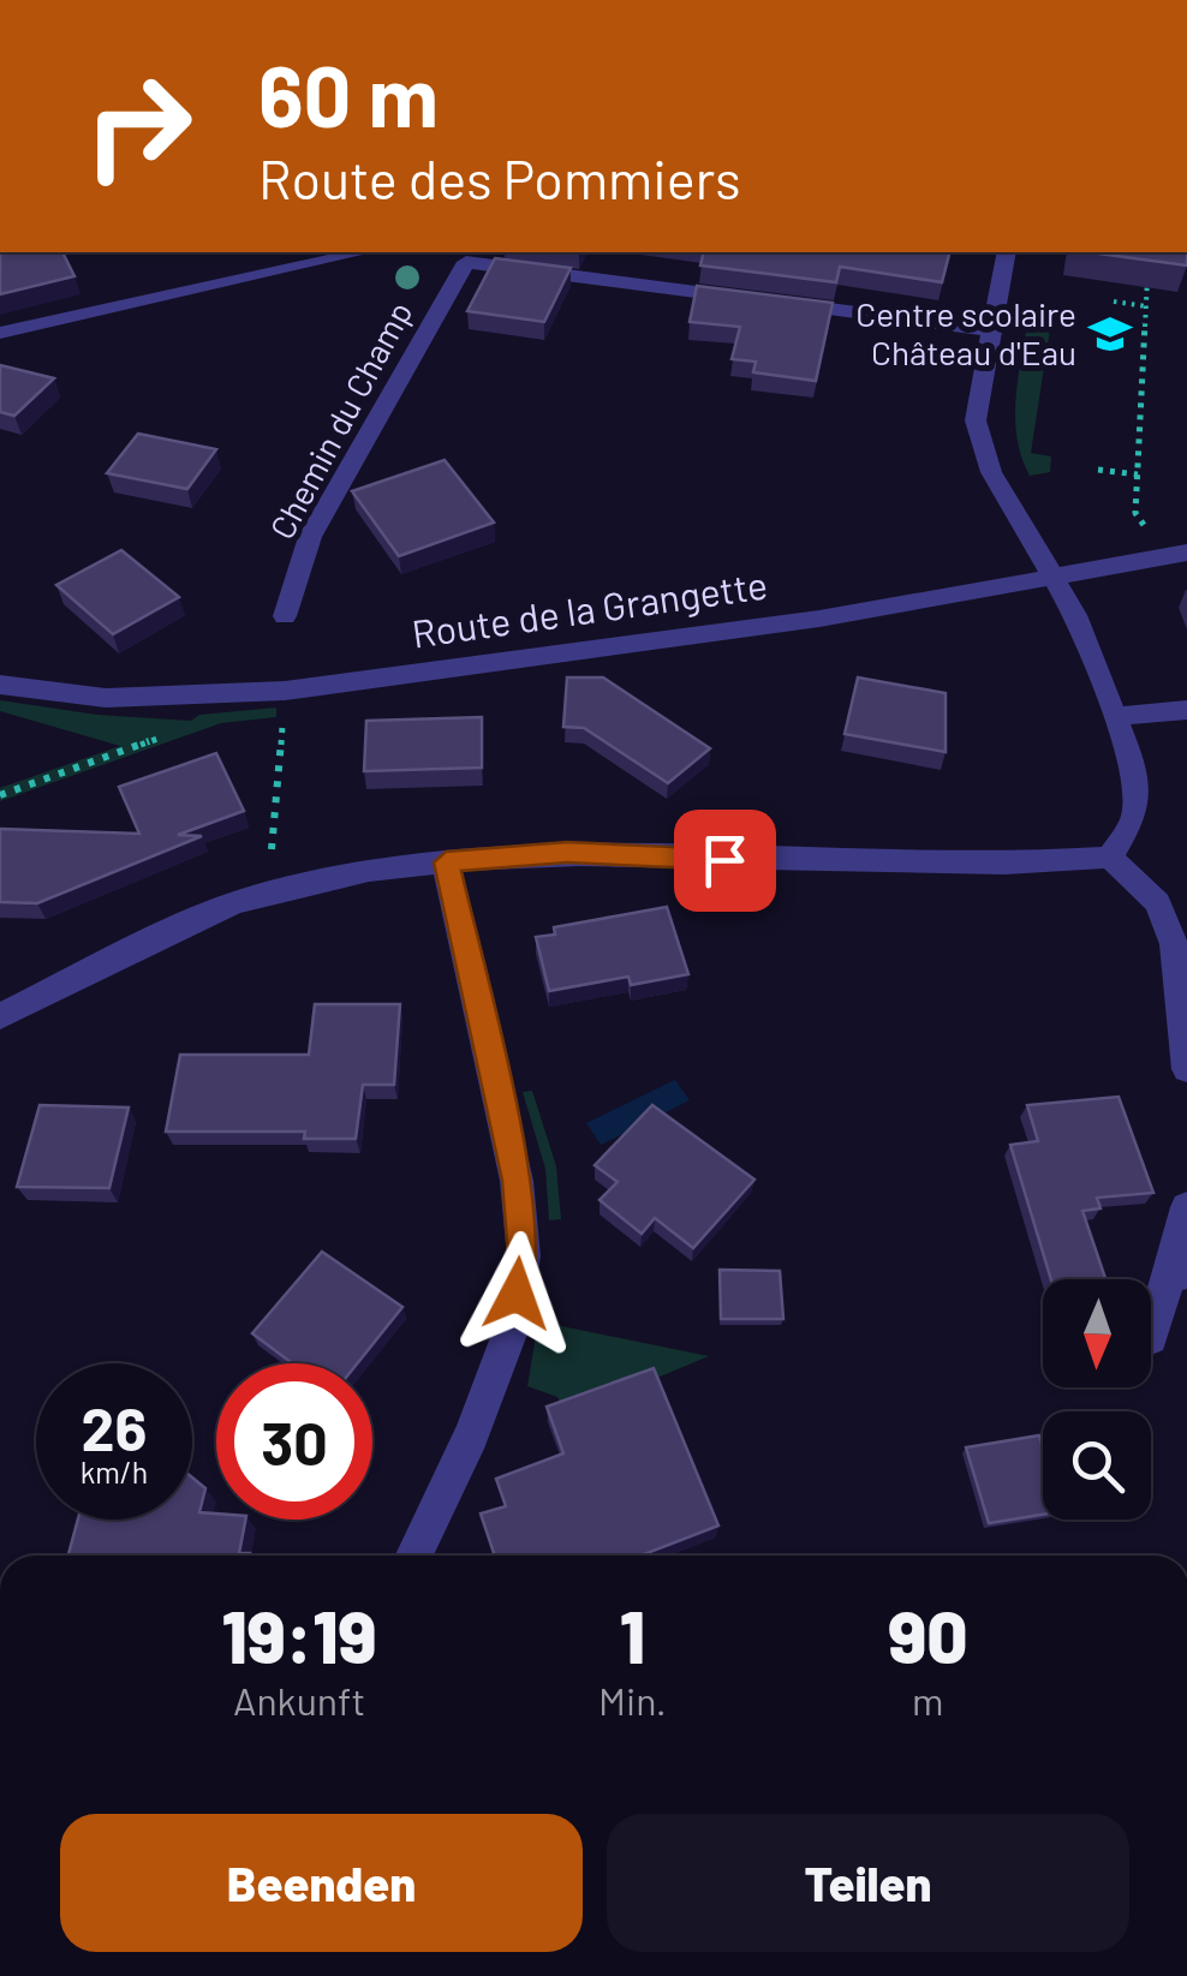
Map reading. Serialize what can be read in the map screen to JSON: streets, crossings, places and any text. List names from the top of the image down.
{
  "streets": {
    "street": ["Chemin du Champ", "Route de la Grangette"]
  },
  "places": {
    "school or university": ["Centre scolaire Château d'Eau"]
  },
  "north": "bottom",
  "page": {
    "turn": ["60 m", "Route des Pommiers"],
    "speed": "26 km/h",
    "limit": "30",
    "eta": [
      "19:19",
      "Ankunft",
      "1",
      "Min.",
      "90",
      "m"
    ],
    "buttons": ["Beenden", "Teilen"]
  }
}
